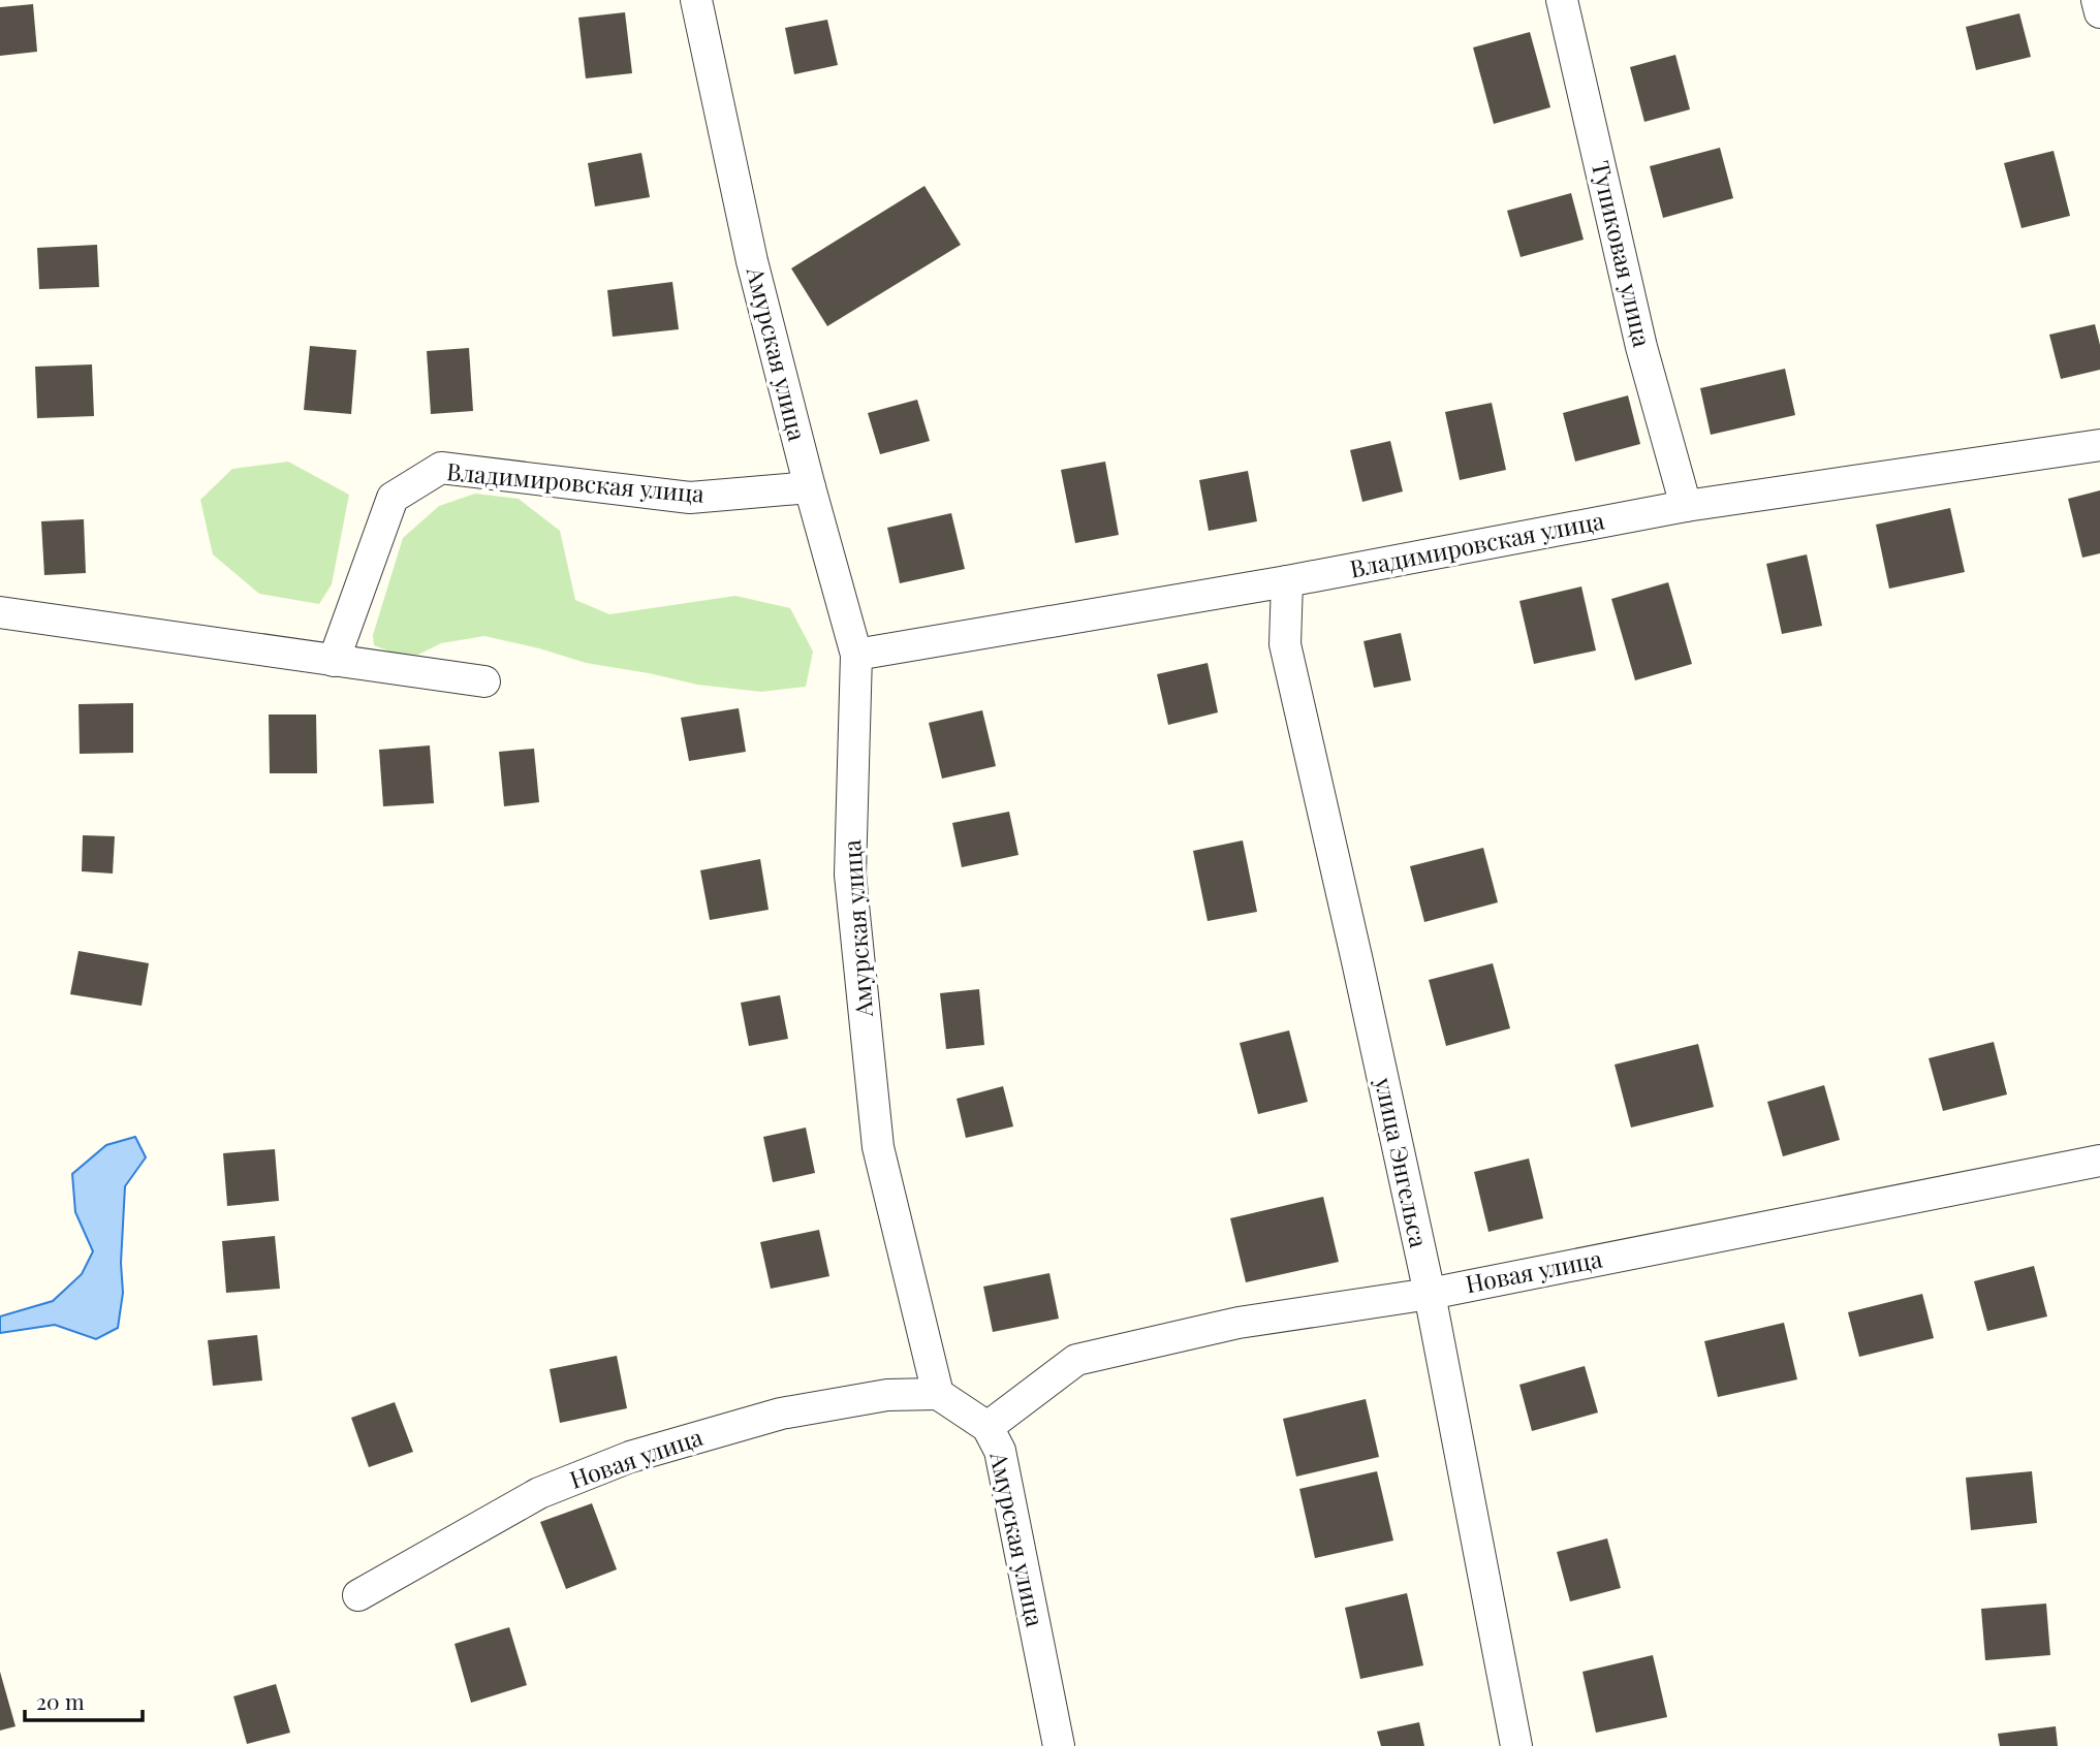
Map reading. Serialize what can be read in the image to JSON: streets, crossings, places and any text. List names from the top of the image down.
{
  "streets": {
    "street": [
      "Тупиковая улица",
      "Амурская улица",
      "Владимировская улица",
      "улица Энгельса",
      "Новая улица"
    ]
  },
  "crossings": [
    ["Тупиковая улица", "Владимировская улица"],
    ["Амурская улица", "Владимировская улица"],
    ["Амурская улица", "Новая улица"],
    ["Владимировская улица", "улица Энгельса"],
    ["улица Энгельса", "Новая улица"]
  ],
  "scale_bar": "20 m"
}
